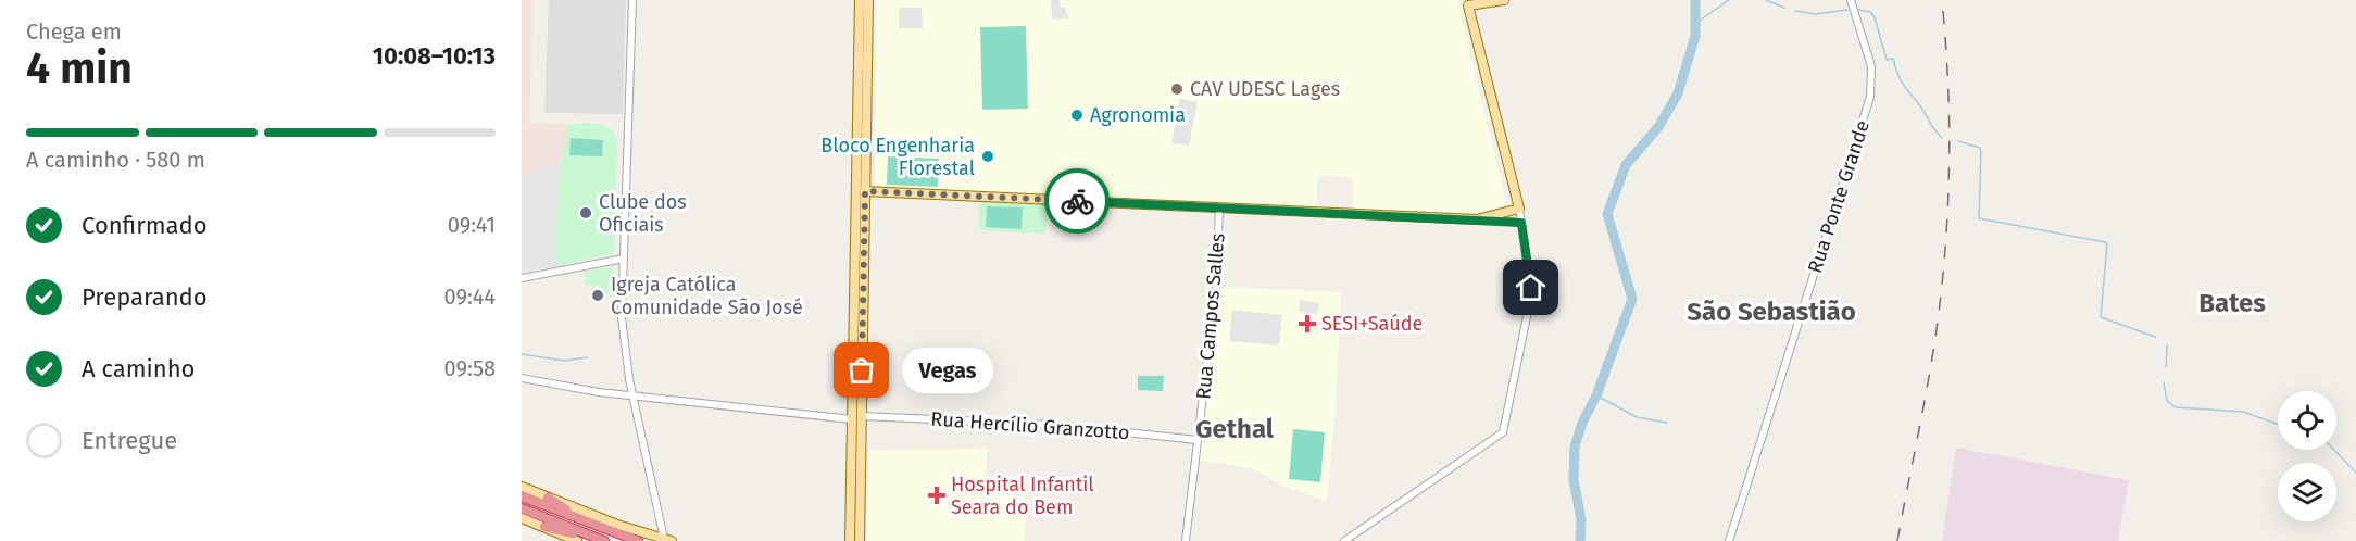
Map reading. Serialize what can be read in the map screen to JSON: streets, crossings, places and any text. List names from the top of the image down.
{
  "streets": {
    "street": ["Rua Ponte Grande", "Rua Campos Salles", "Rua Hercílio Granzotto"]
  },
  "crossings": [
    ["Rua Campos Salles", "Rua Hercílio Granzotto"]
  ],
  "districts": ["Bates", "São Sebastião", "Gethal"],
  "places": {
    "other": [
      "CAV UDESC Lages",
      "Agronomia",
      "Bloco Engenharia Florestal",
      "Clube dos Oficiais",
      "Igreja Católica Comunidade São José",
      "Vegas"
    ],
    "health": ["SESI+Saúde", "Hospital Infantil Seara do Bem"]
  },
  "page": {
    "heading": ["4 min", "Chega em", "10:08–10:13"],
    "bar": "A caminho · 580 m",
    "list": [
      ["Confirmado", "09:41"],
      ["Preparando", "09:44"],
      ["A caminho", "09:58"],
      "Entregue"
    ],
    "bubble": "Vegas"
  }
}
